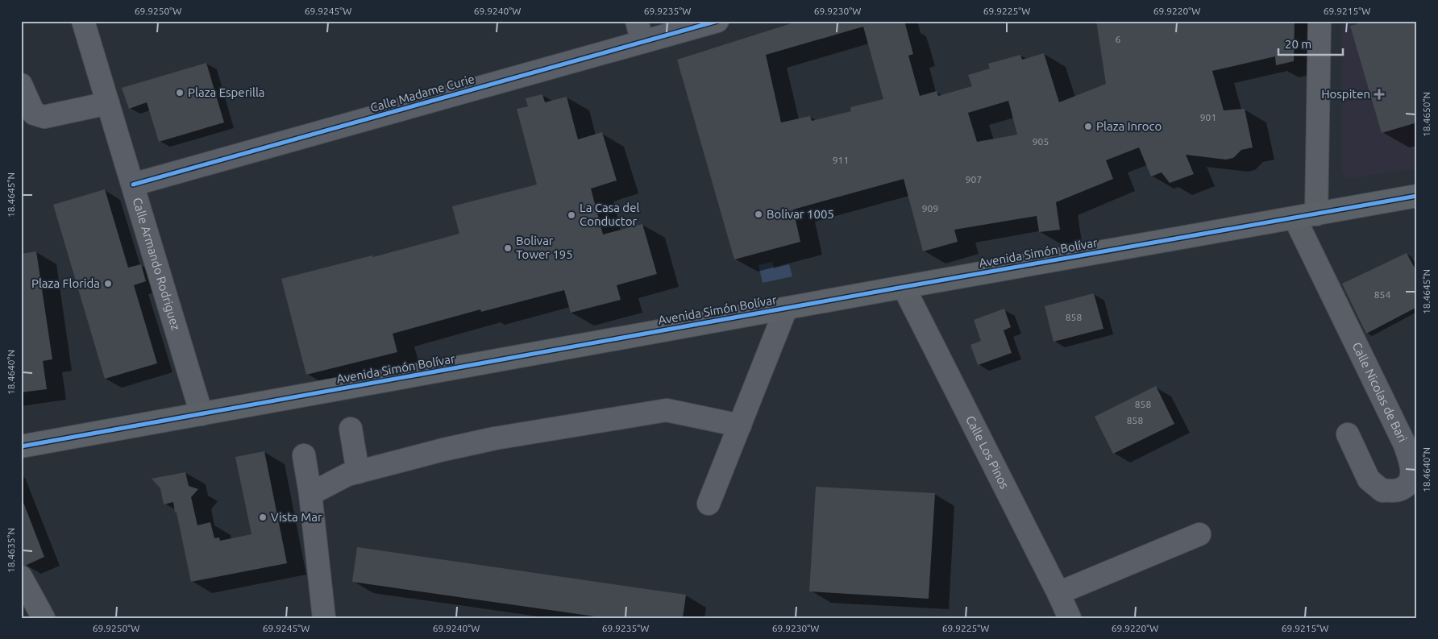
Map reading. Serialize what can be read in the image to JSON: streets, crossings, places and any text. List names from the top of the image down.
{
  "streets": {
    "main road": ["Avenida Simón Bolívar"],
    "street": [
      "Calle Madame Curie",
      "Calle Armando Rodriguez",
      "Calle Nicolas de Bari",
      "Calle Los Pinos"
    ]
  },
  "crossings": [
    ["Calle Madame Curie", "Calle Armando Rodriguez"],
    ["Avenida Simón Bolívar", "Calle Armando Rodriguez"],
    ["Avenida Simón Bolívar", "Calle Nicolas de Bari"],
    ["Avenida Simón Bolívar", "Calle Los Pinos"]
  ],
  "places": {
    "other": [
      "Plaza Esperilla",
      "Plaza Inroco",
      "Bolivar 1005",
      "La Casa del Conductor",
      "Bolivar Tower 195",
      "Plaza Florida",
      "Vista Mar"
    ],
    "health": ["Hospiten"]
  },
  "house_numbers": [
    "6",
    "901",
    "905",
    "911",
    "907",
    "909",
    "854",
    "858",
    "858",
    "858"
  ],
  "scale_bar": "20 m",
  "coordinates": [
    "69.9250°W",
    "69.9245°W",
    "69.9240°W",
    "69.9235°W",
    "69.9230°W",
    "69.9225°W",
    "69.9220°W",
    "69.9215°W",
    "18.4650°N",
    "18.4645°N",
    "18.4640°N",
    "18.4635°N"
  ]
}
